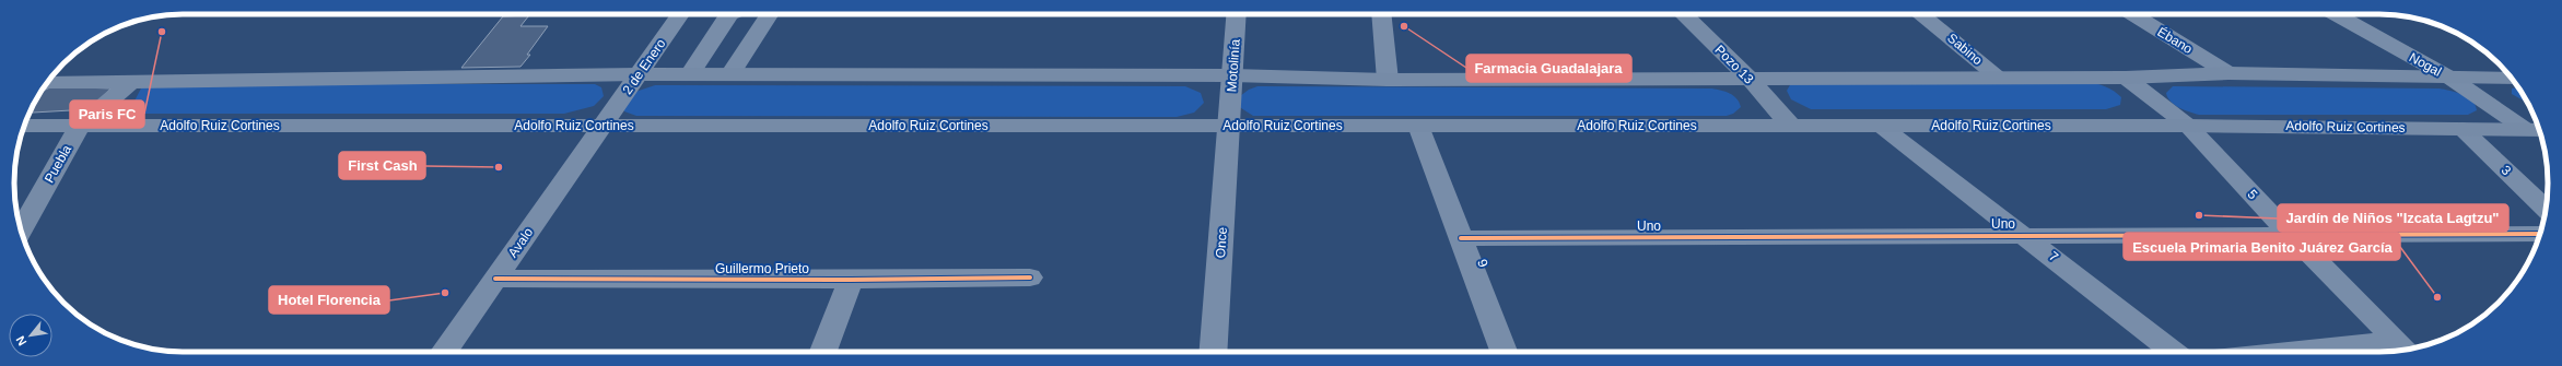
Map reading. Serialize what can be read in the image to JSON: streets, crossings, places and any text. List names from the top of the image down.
{
  "streets": {
    "main road": ["Pozo 13", "Adolfo Ruiz Cortines", "Puebla"],
    "street": [
      "Ébano",
      "Sabino",
      "Nogal",
      "Motolinía",
      "2 de Enero",
      "3",
      "5",
      "Uno",
      "Avalo",
      "Once",
      "7",
      "9",
      "Guillermo Prieto"
    ]
  },
  "crossings": [
    ["Pozo 13", "Adolfo Ruiz Cortines"],
    ["Nogal", "Adolfo Ruiz Cortines"],
    ["Motolinía", "Adolfo Ruiz Cortines"],
    ["Motolinía", "Once"],
    ["2 de Enero", "Adolfo Ruiz Cortines"],
    ["2 de Enero", "Avalo"],
    ["Adolfo Ruiz Cortines", "Puebla"],
    ["Adolfo Ruiz Cortines", "3"],
    ["Adolfo Ruiz Cortines", "5"],
    ["Adolfo Ruiz Cortines", "Avalo"],
    ["Adolfo Ruiz Cortines", "Once"],
    ["Adolfo Ruiz Cortines", "7"],
    ["Adolfo Ruiz Cortines", "9"],
    ["5", "Uno"],
    ["Uno", "7"],
    ["Uno", "9"],
    ["Avalo", "Guillermo Prieto"]
  ],
  "places": [
    "Farmacia Guadalajara",
    "Paris FC",
    "First Cash",
    "Jardín de Niños \"Izcata Lagtzu\"",
    "Hotel Florencia",
    "Escuela Primaria Benito Juárez García"
  ],
  "north": "bottom left"
}
